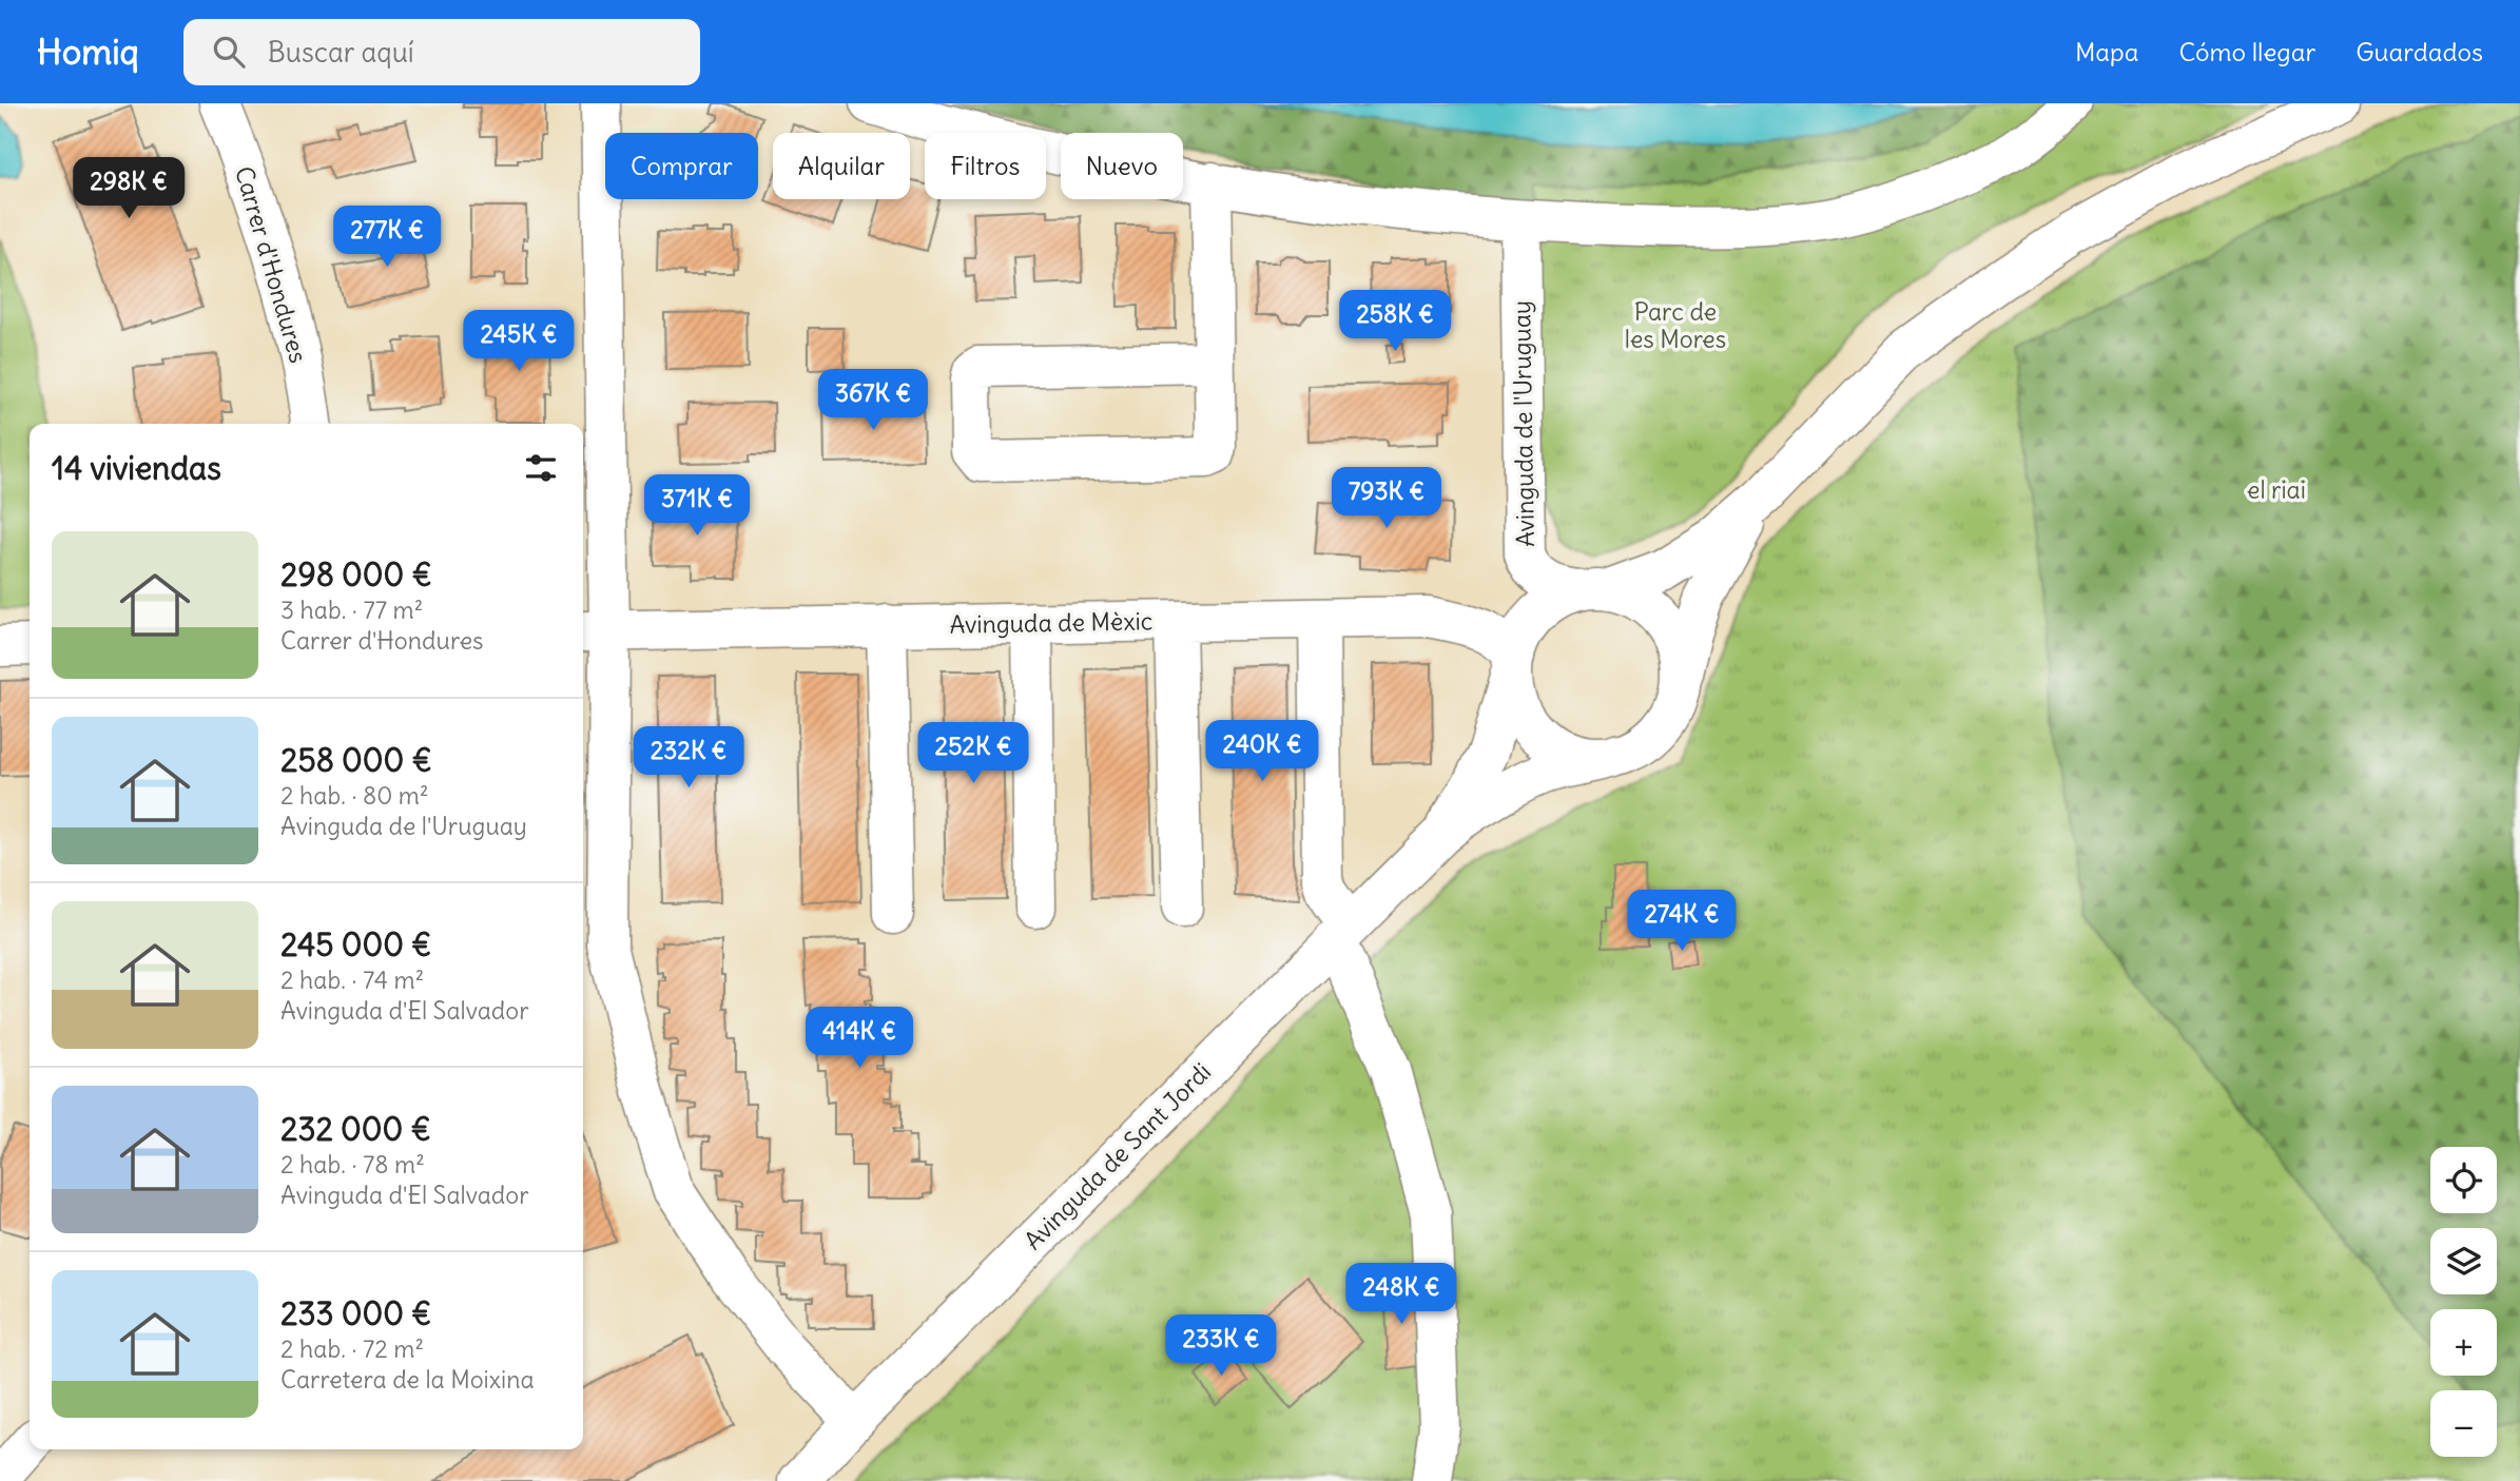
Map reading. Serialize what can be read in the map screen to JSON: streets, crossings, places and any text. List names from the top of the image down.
{
  "streets": {
    "street": [
      "Carrer d'Hondures",
      "Avinguda de l'Uruguay",
      "Avinguda de Mèxic",
      "Avinguda de Sant Jordi"
    ]
  },
  "crossings": [
    ["Avinguda de l'Uruguay", "Avinguda de Mèxic"],
    ["Avinguda de l'Uruguay", "Avinguda de Sant Jordi"],
    ["Avinguda de Mèxic", "Avinguda de Sant Jordi"]
  ],
  "parks": ["Parc de les Mores", "el riai"],
  "page": {
    "header": "Homiq",
    "search": "Buscar aquí",
    "nav": ["Mapa", "Cómo llegar", "Guardados"],
    "chip": [
      "Comprar",
      "Alquilar",
      "Filtros",
      "Nuevo"
    ],
    "price": [
      "298K €",
      "277K €",
      "258K €",
      "245K €",
      "367K €",
      "793K €",
      "371K €",
      "240K €",
      "252K €",
      "232K €",
      "274K €",
      "414K €",
      "248K €",
      "233K €"
    ],
    "heading": "14 viviendas",
    "list": [
      {
        "name": "298 000 €",
        "note": "3 hab. · 77 m² · Carrer d'Hondures"
      },
      {
        "name": "258 000 €",
        "note": "2 hab. · 80 m² · Avinguda de l'Uruguay"
      },
      {
        "name": "245 000 €",
        "note": "2 hab. · 74 m² · Avinguda d'El Salvador"
      },
      {
        "name": "232 000 €",
        "note": "2 hab. · 78 m² · Avinguda d'El Salvador"
      },
      {
        "name": "233 000 €",
        "note": "2 hab. · 72 m² · Carretera de la Moixina"
      }
    ],
    "map_buttons": ["+", "−"]
  }
}
